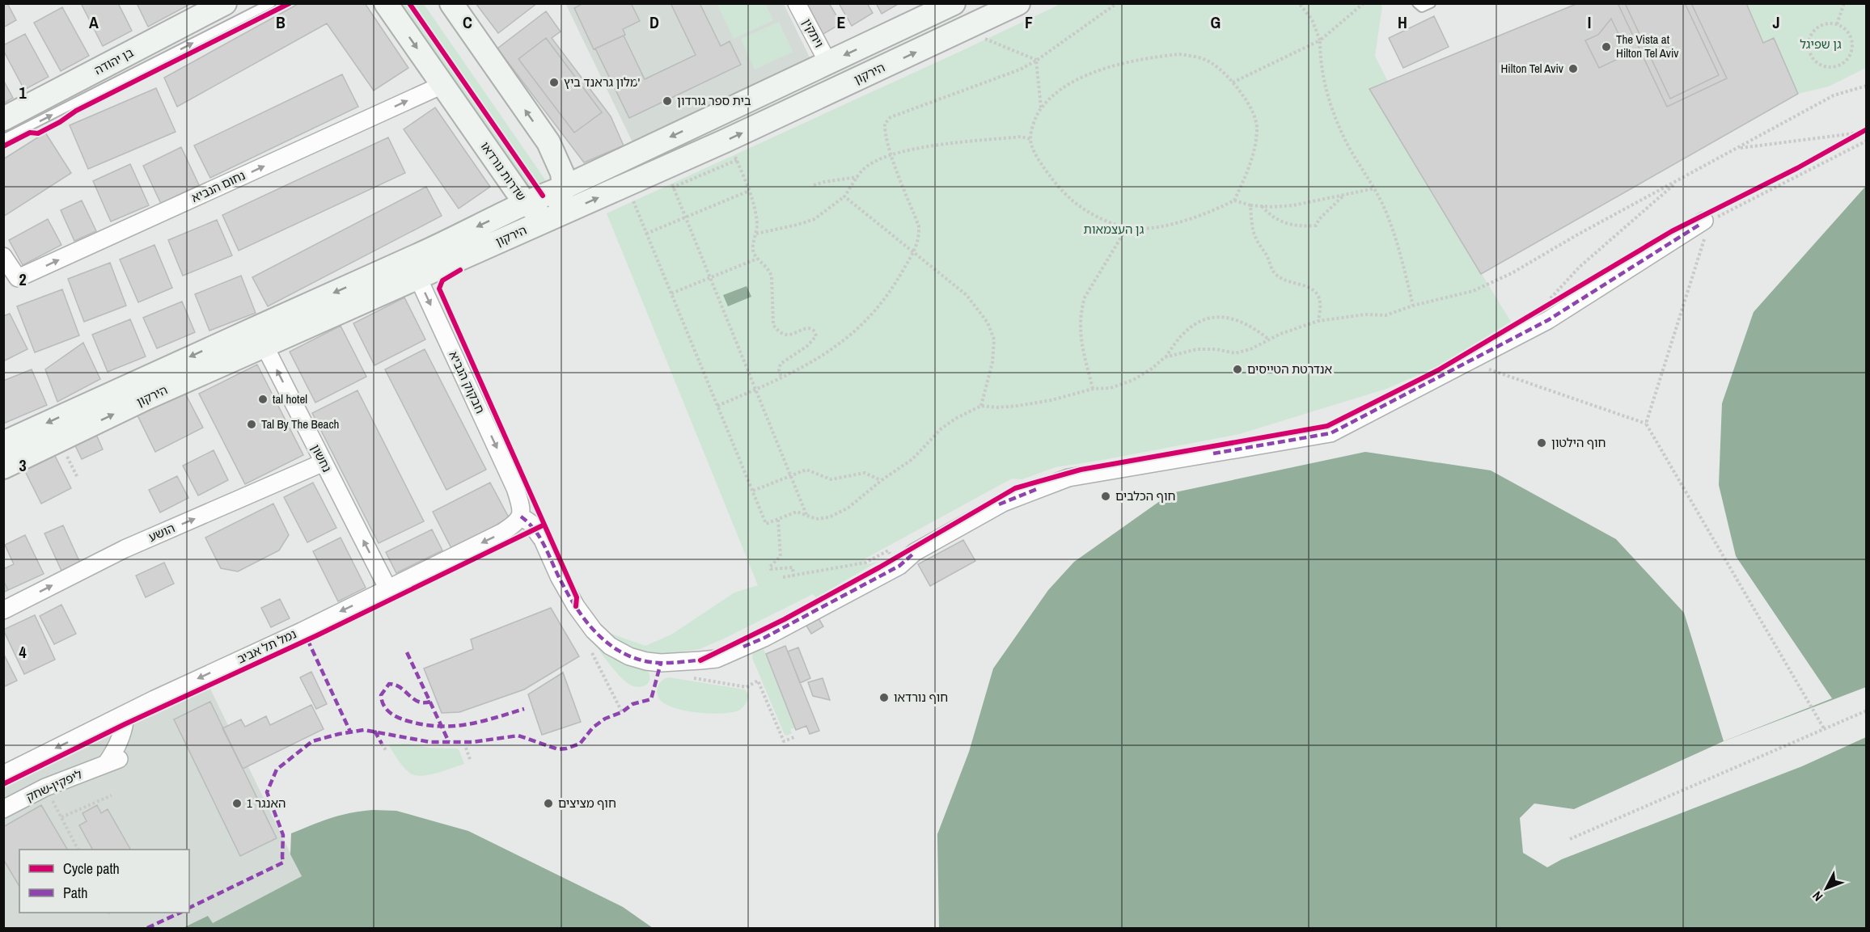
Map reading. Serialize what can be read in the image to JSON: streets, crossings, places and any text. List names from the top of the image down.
{
  "streets": {
    "main road": ["בן יהודה", "הירקון", "שדרות נורדאו"],
    "street": [
      "ויתקין",
      "נחום הנביא",
      "חבקוק הנביא",
      "נחשון",
      "הושע",
      "נמל תל אביב",
      "ליפקין-שחק"
    ]
  },
  "crossings": [
    ["ויתקין", "הירקון"],
    ["הירקון", "שדרות נורדאו"],
    ["הירקון", "חבקוק הנביא"],
    ["הירקון", "נחשון"],
    ["שדרות נורדאו", "נחום הנביא"],
    ["חבקוק הנביא", "נמל תל אביב"],
    ["נחשון", "הושע"],
    ["נחשון", "נמל תל אביב"],
    ["נמל תל אביב", "ליפקין-שחק"]
  ],
  "one_way": [
    "נחום הנביא",
    "חבקוק הנביא",
    "נחשון",
    "הושע",
    "נמל תל אביב"
  ],
  "parks": ["גן שפיגל", "גן העצמאות"],
  "places": [
    "The Vista at Hilton Tel Aviv",
    "Hilton Tel Aviv",
    "מלון גראנד ביץ'",
    "בית ספר גורדון",
    "אנדרטת הטייסים",
    "tal hotel",
    "Tal By The Beach",
    "חוף הילטון",
    "חוף הכלבים",
    "חוף נורדאו",
    "האנגר 1",
    "חוף מציצים"
  ],
  "legend": ["Cycle path", "Path"],
  "north": "bottom left",
  "grid": {
    "columns": [
      "A",
      "B",
      "C",
      "D",
      "E",
      "F",
      "G",
      "H",
      "I",
      "J"
    ],
    "rows": [
      "1",
      "2",
      "3",
      "4"
    ]
  }
}
